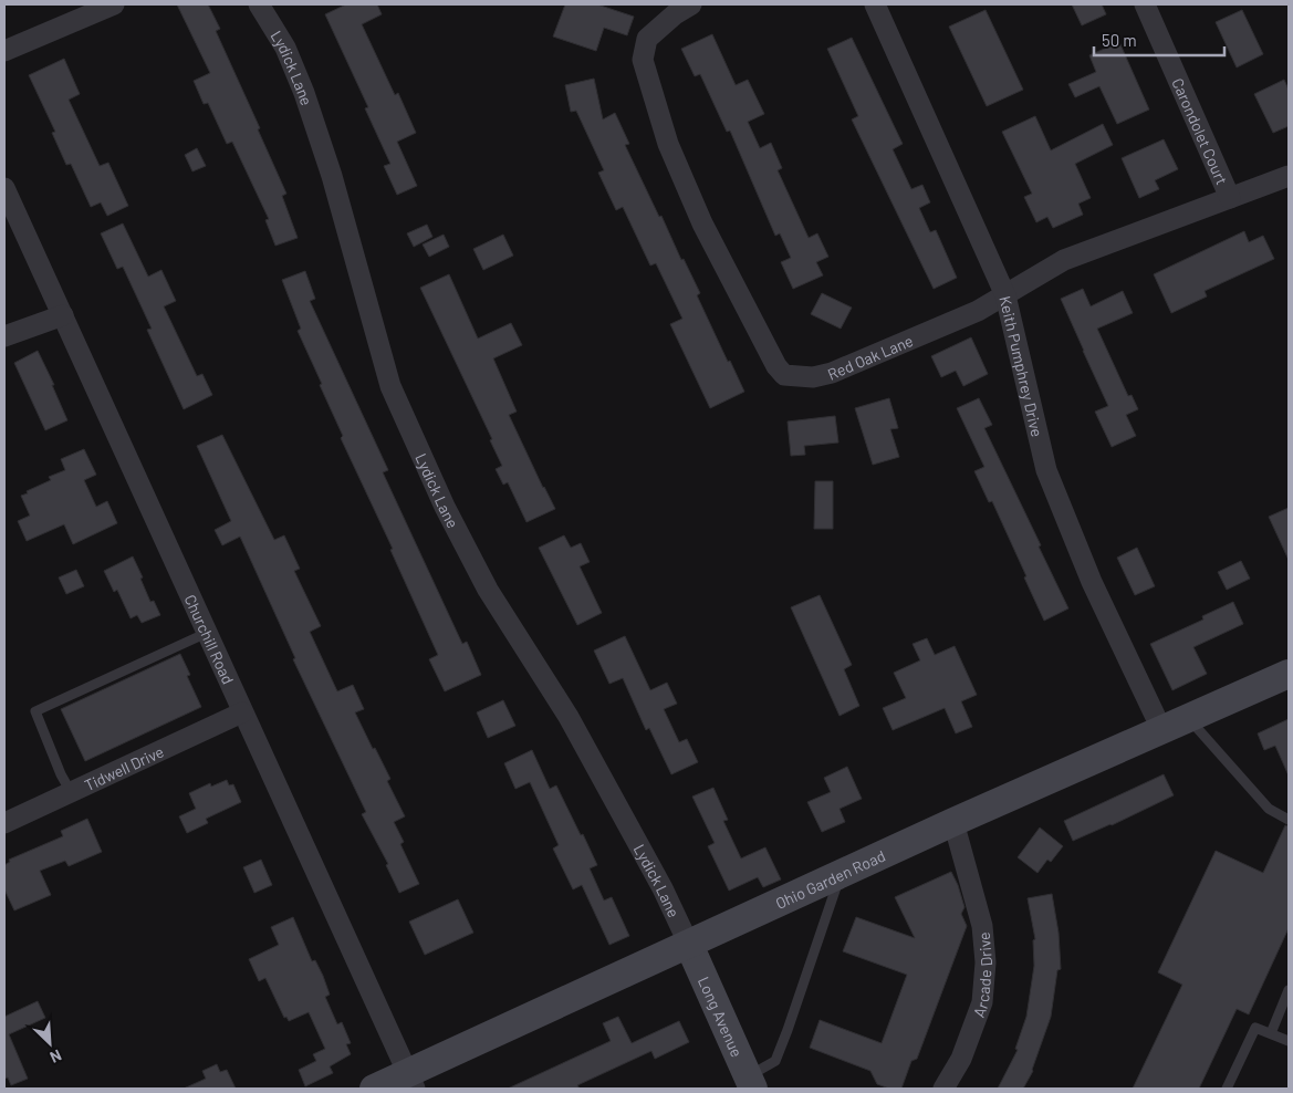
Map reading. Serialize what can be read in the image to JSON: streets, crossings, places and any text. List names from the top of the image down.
{
  "streets": {
    "street": [
      "Lydick Lane",
      "Carondolet Court",
      "Red Oak Lane",
      "Keith Pumphrey Drive",
      "Churchill Road",
      "Tidwell Drive",
      "Ohio Garden Road",
      "Arcade Drive",
      "Long Avenue"
    ]
  },
  "crossings": [
    ["Lydick Lane", "Ohio Garden Road"],
    ["Lydick Lane", "Long Avenue"],
    ["Carondolet Court", "Red Oak Lane"],
    ["Red Oak Lane", "Keith Pumphrey Drive"],
    ["Keith Pumphrey Drive", "Ohio Garden Road"],
    ["Churchill Road", "Tidwell Drive"],
    ["Churchill Road", "Ohio Garden Road"],
    ["Ohio Garden Road", "Arcade Drive"],
    ["Ohio Garden Road", "Long Avenue"]
  ],
  "scale_bar": "50 m",
  "north": "bottom right"
}
